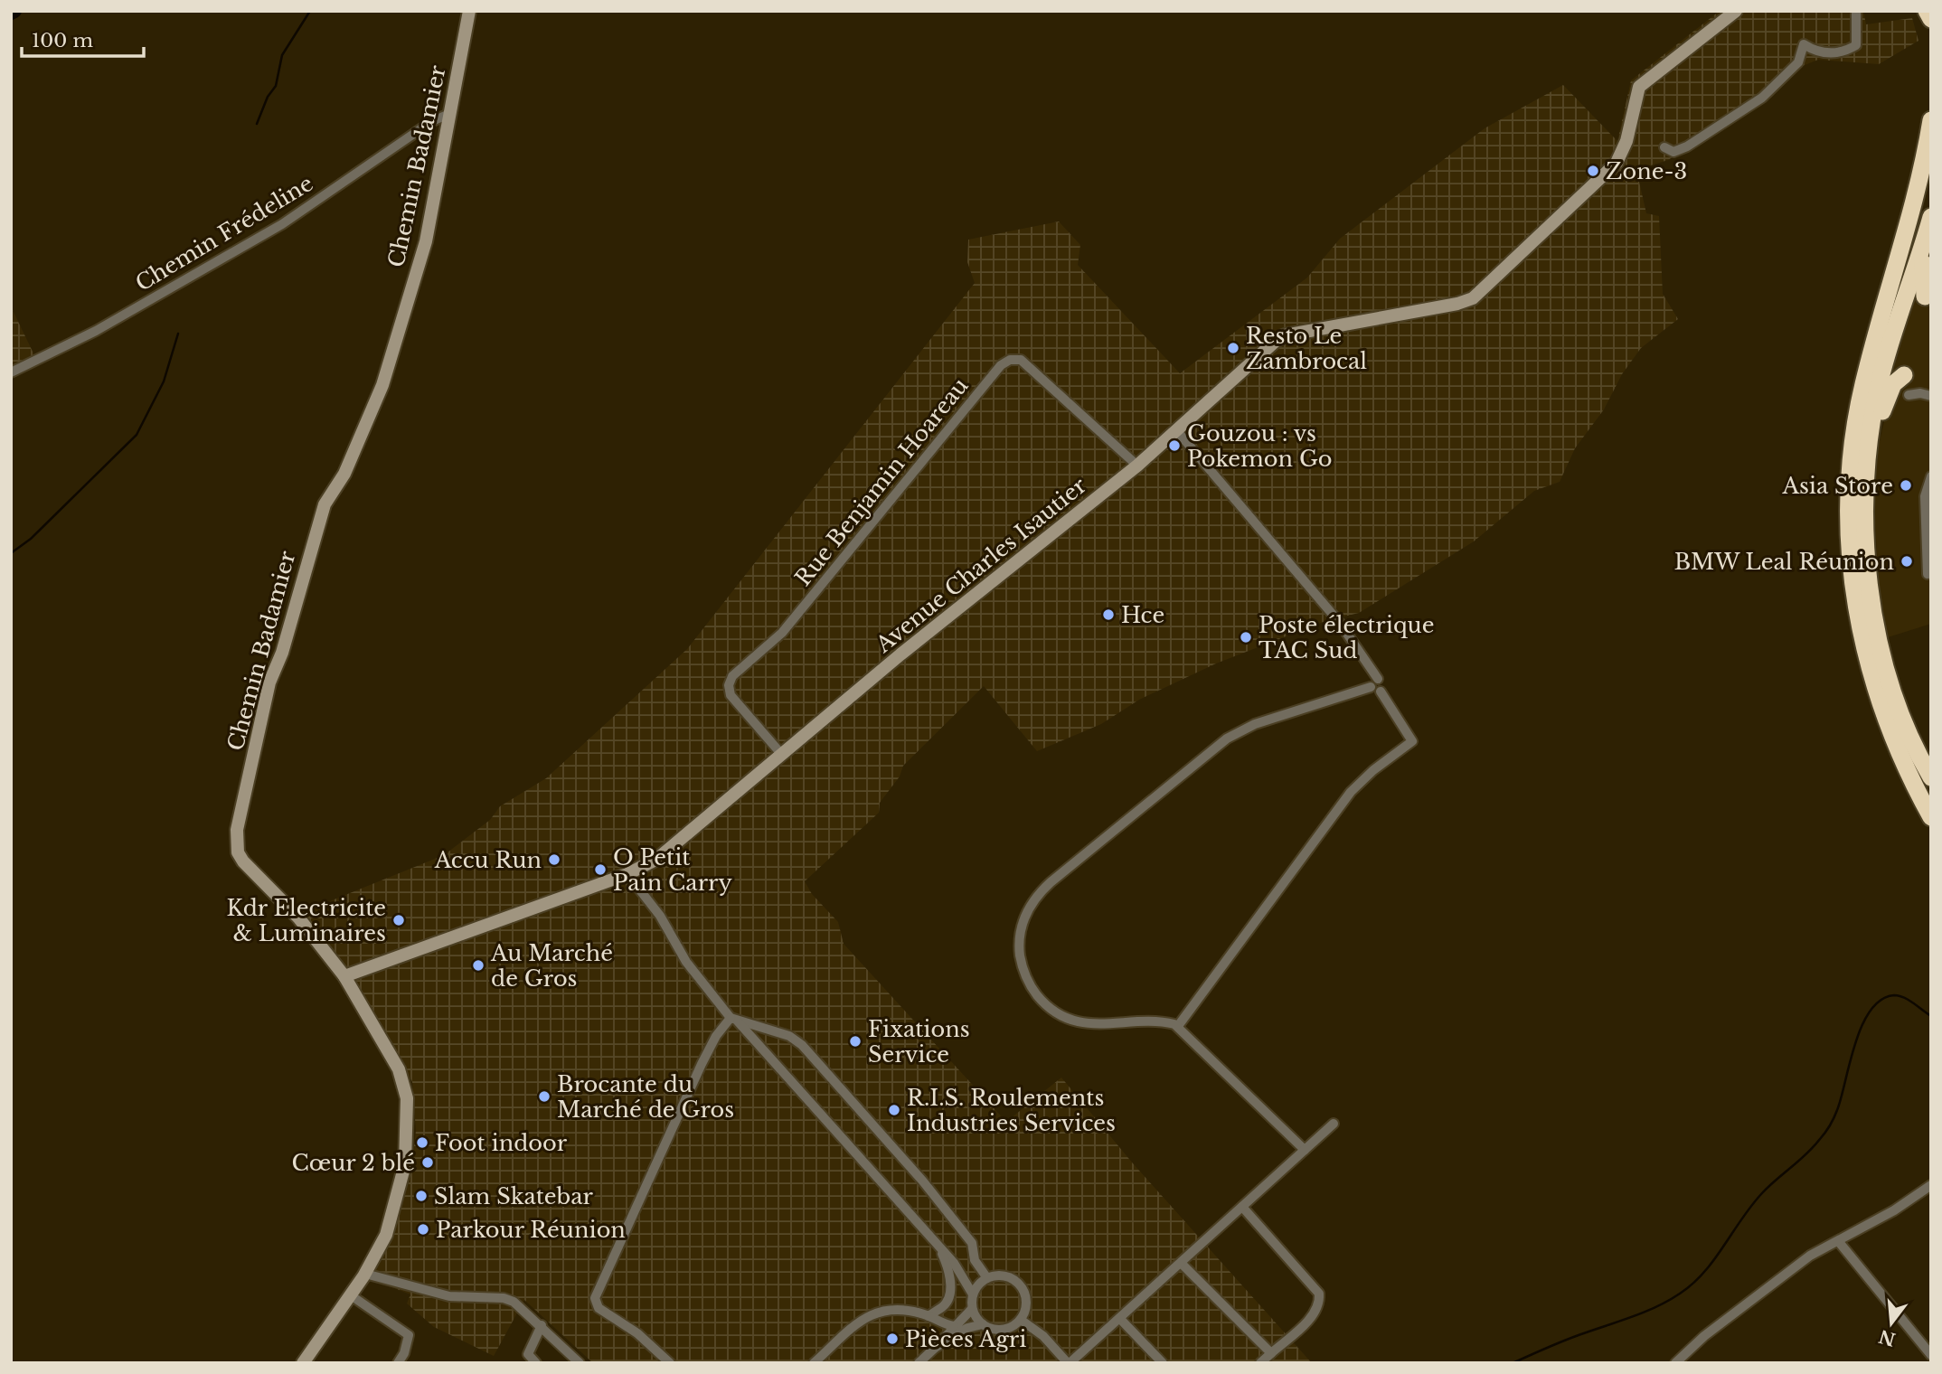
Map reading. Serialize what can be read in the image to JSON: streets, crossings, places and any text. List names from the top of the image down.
{
  "streets": {
    "street": [
      "Chemin Badamier",
      "Chemin Frédeline",
      "Rue Benjamin Hoareau",
      "Avenue Charles Isautier"
    ]
  },
  "crossings": [
    ["Chemin Badamier", "Chemin Frédeline"],
    ["Chemin Badamier", "Avenue Charles Isautier"],
    ["Rue Benjamin Hoareau", "Avenue Charles Isautier"]
  ],
  "places": [
    "Zone-3",
    "Resto Le Zambrocal",
    "Gouzou : vs Pokemon Go",
    "Asia Store",
    "BMW Leal Réunion",
    "Hce",
    "Poste électrique TAC Sud",
    "Accu Run",
    "O Petit Pain Carry",
    "Kdr Electricite & Luminaires",
    "Au Marché de Gros",
    "Fixations Service",
    "Brocante du Marché de Gros",
    "R.I.S. Roulements Industries Services",
    "Foot indoor",
    "Cœur 2 blé",
    "Slam Skatebar",
    "Parkour Réunion",
    "Pièces Agri"
  ],
  "scale_bar": "100 m",
  "north": "bottom"
}
